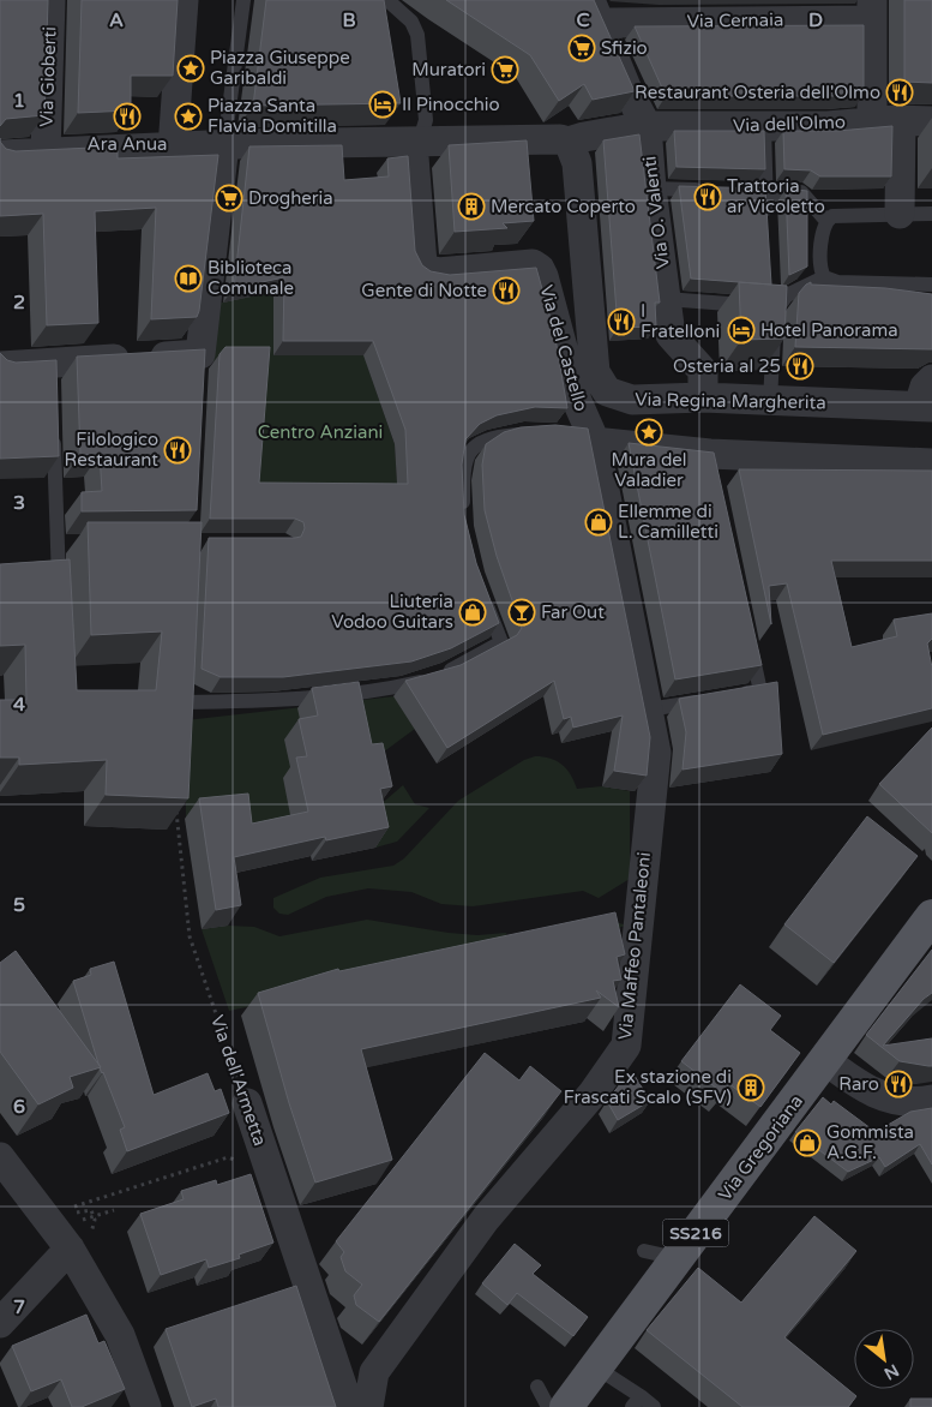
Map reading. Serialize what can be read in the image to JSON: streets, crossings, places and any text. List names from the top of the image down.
{
  "streets": {
    "main road": ["Via Gregoriana", "SS216"],
    "street": [
      "Via Cernaia",
      "Via Gioberti",
      "Via dell'Olmo",
      "Via O. Valenti",
      "Via del Castello",
      "Via Regina Margherita",
      "Via Maffeo Pantaleoni",
      "Via dell'Armetta"
    ]
  },
  "crossings": [
    ["Via dell'Olmo", "Via O. Valenti"],
    ["Via dell'Olmo", "Via del Castello"],
    ["Via dell'Olmo", "Via Regina Margherita"],
    ["Via O. Valenti", "Via Regina Margherita"],
    ["Via del Castello", "Via Maffeo Pantaleoni"]
  ],
  "parks": ["Centro Anziani"],
  "places": {
    "supermarket": ["Sfizio", "Muratori", "Drogheria"],
    "place": ["Piazza Giuseppe Garibaldi", "Piazza Santa Flavia Domitilla", "Mura del Valadier"],
    "restaurant": [
      "Restaurant Osteria dell'Olmo",
      "Ara Anua",
      "Trattoria ar Vicoletto",
      "Gente di Notte",
      "I Fratelloni",
      "Osteria al 25",
      "Filologico Restaurant",
      "Raro"
    ],
    "hotel": ["Il Pinocchio", "Hotel Panorama"],
    "building": ["Mercato Coperto", "Ex stazione di Frascati Scalo (SFV)"],
    "library": ["Biblioteca Comunale"],
    "shop": ["Ellemme di L. Camilletti", "Liuteria Vodoo Guitars", "Gommista A.G.F."],
    "bar": ["Far Out"]
  },
  "north": "bottom right",
  "grid": {
    "columns": [
      "A",
      "B",
      "C",
      "D"
    ],
    "rows": [
      "1",
      "2",
      "3",
      "4",
      "5",
      "6",
      "7"
    ]
  }
}
